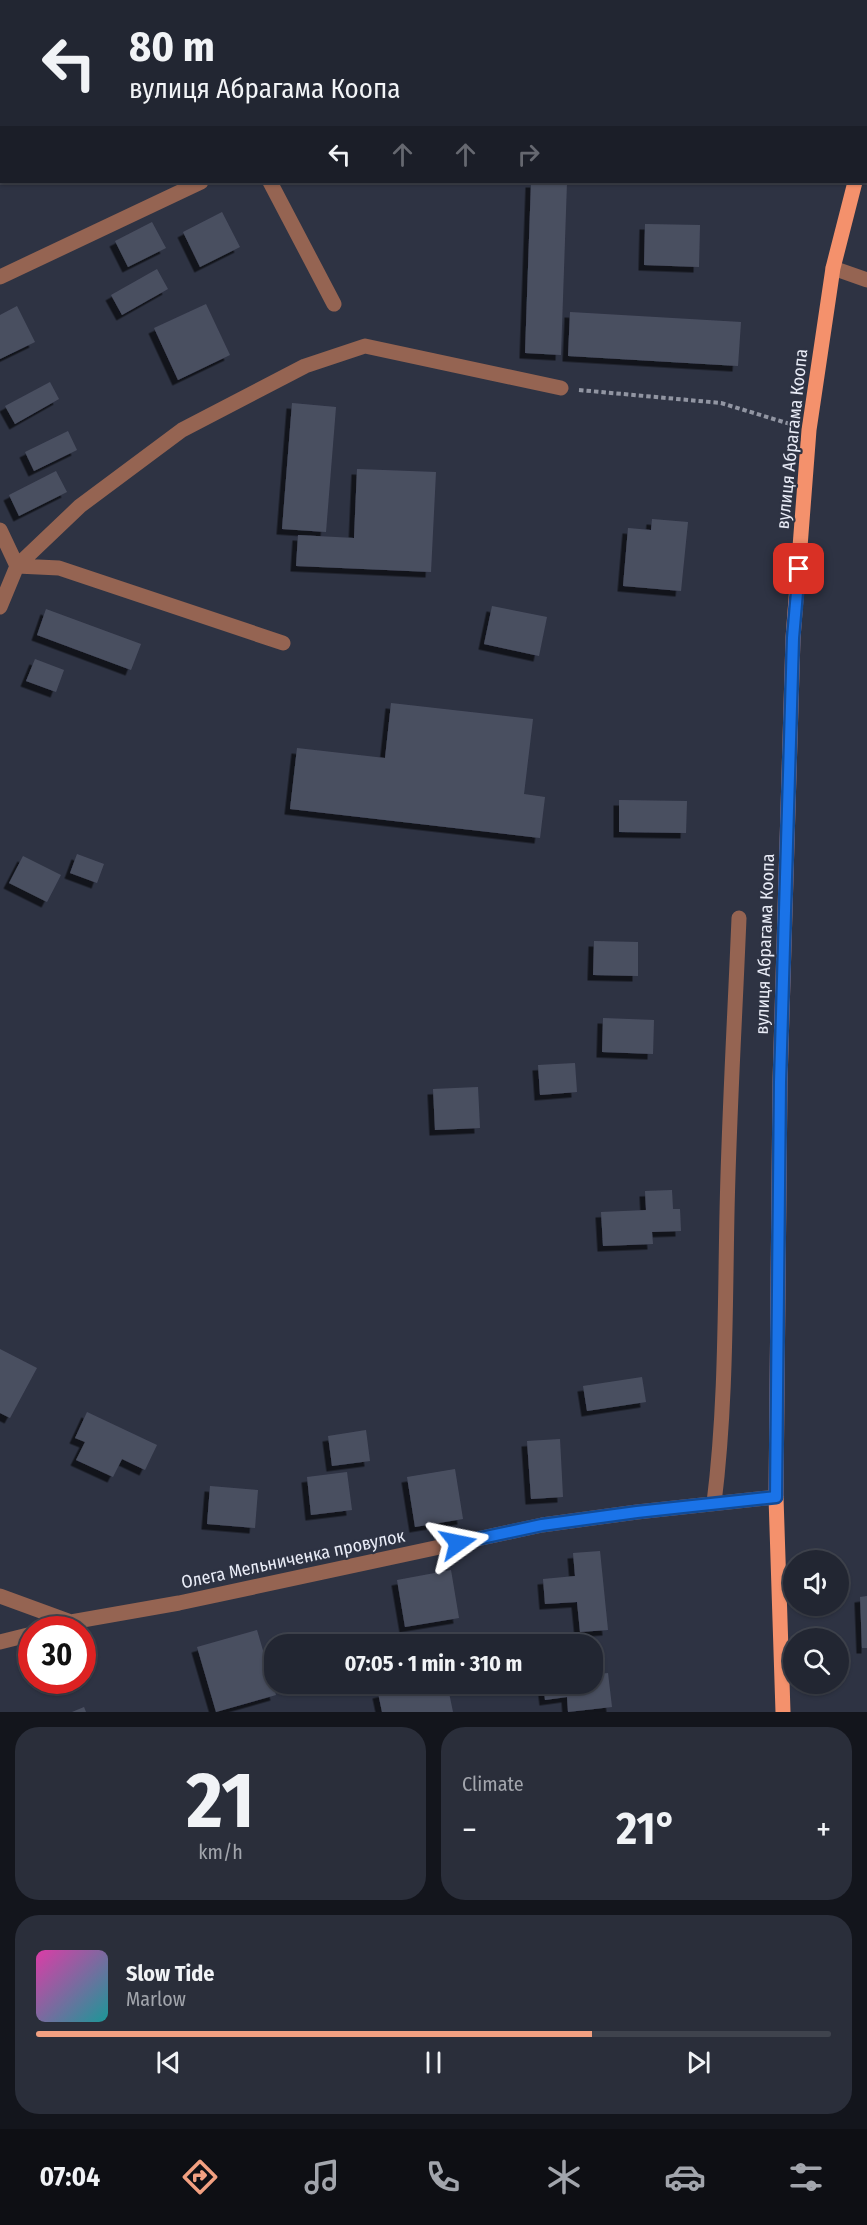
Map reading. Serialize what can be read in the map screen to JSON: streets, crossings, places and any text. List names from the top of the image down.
{
  "streets": {
    "main road": ["вулиця Абрагама Коопа"],
    "street": ["Олега Мельниченка провулок"]
  },
  "crossings": [
    ["вулиця Абрагама Коопа", "Олега Мельниченка провулок"]
  ],
  "page": {
    "turn": ["80 m", "вулиця Абрагама Коопа"],
    "limit": "30",
    "trip": "07:05 · 1 min · 310 m",
    "tile": [
      ["21", "km/h"],
      "Climate"
    ],
    "heat": ["−", "21°", "+"],
    "song": ["Slow Tide", "Marlow"],
    "tabs": "07:04"
  }
}
